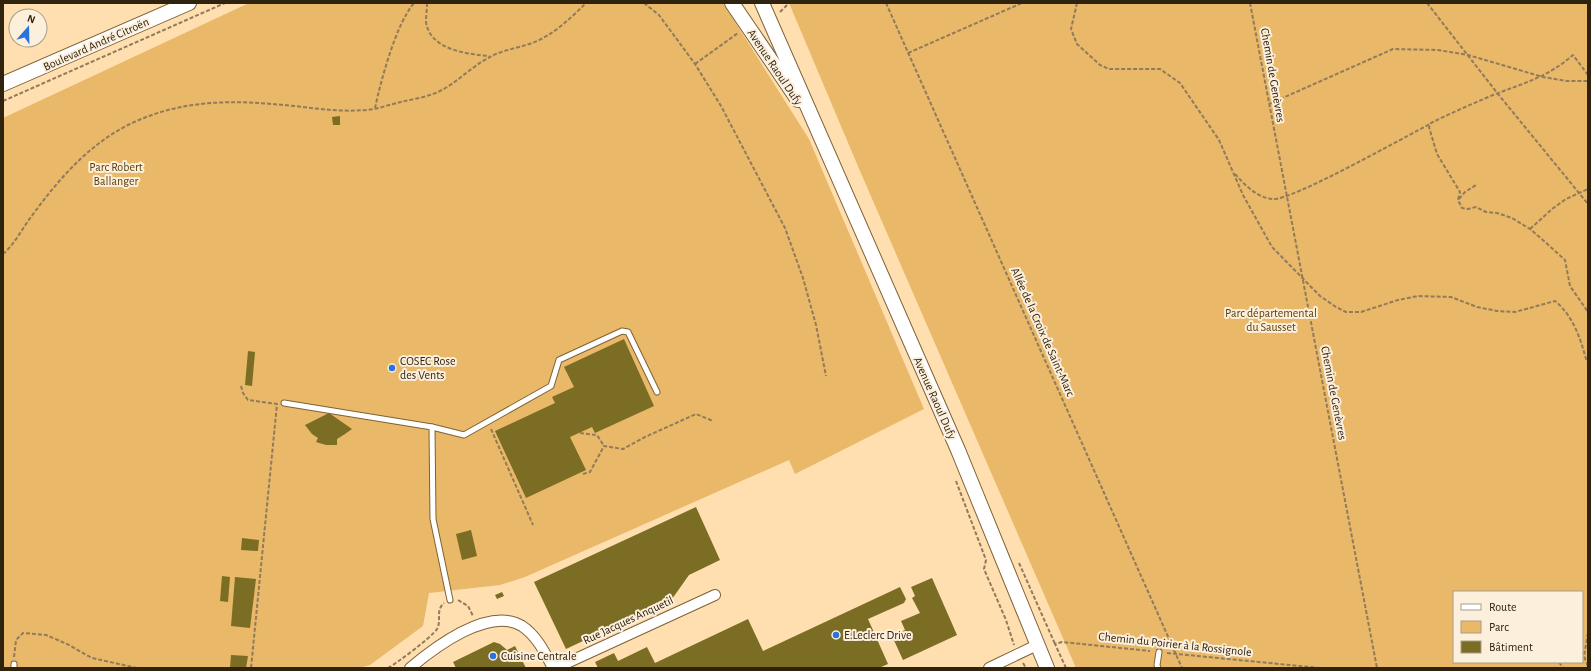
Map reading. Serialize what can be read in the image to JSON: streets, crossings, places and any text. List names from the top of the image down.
{
  "streets": {
    "main road": ["Boulevard André Citroën", "Avenue Raoul Dufy"],
    "street": ["Rue Jacques Anquetil"],
    "path": ["Chemin de Genèvres", "Allée de la Croix de Saint-Marc", "Chemin du Poirier à la Rossignole"]
  },
  "crossings": [
    ["Allée de la Croix de Saint-Marc", "Chemin du Poirier à la Rossignole"]
  ],
  "parks": ["Parc Robert Ballanger", "Parc départemental du Sausset"],
  "places": ["COSEC Rose des Vents", "E.Leclerc Drive", "Cuisine Centrale"],
  "legend": ["Route", "Parc", "Bâtiment"],
  "north": "top"
}
